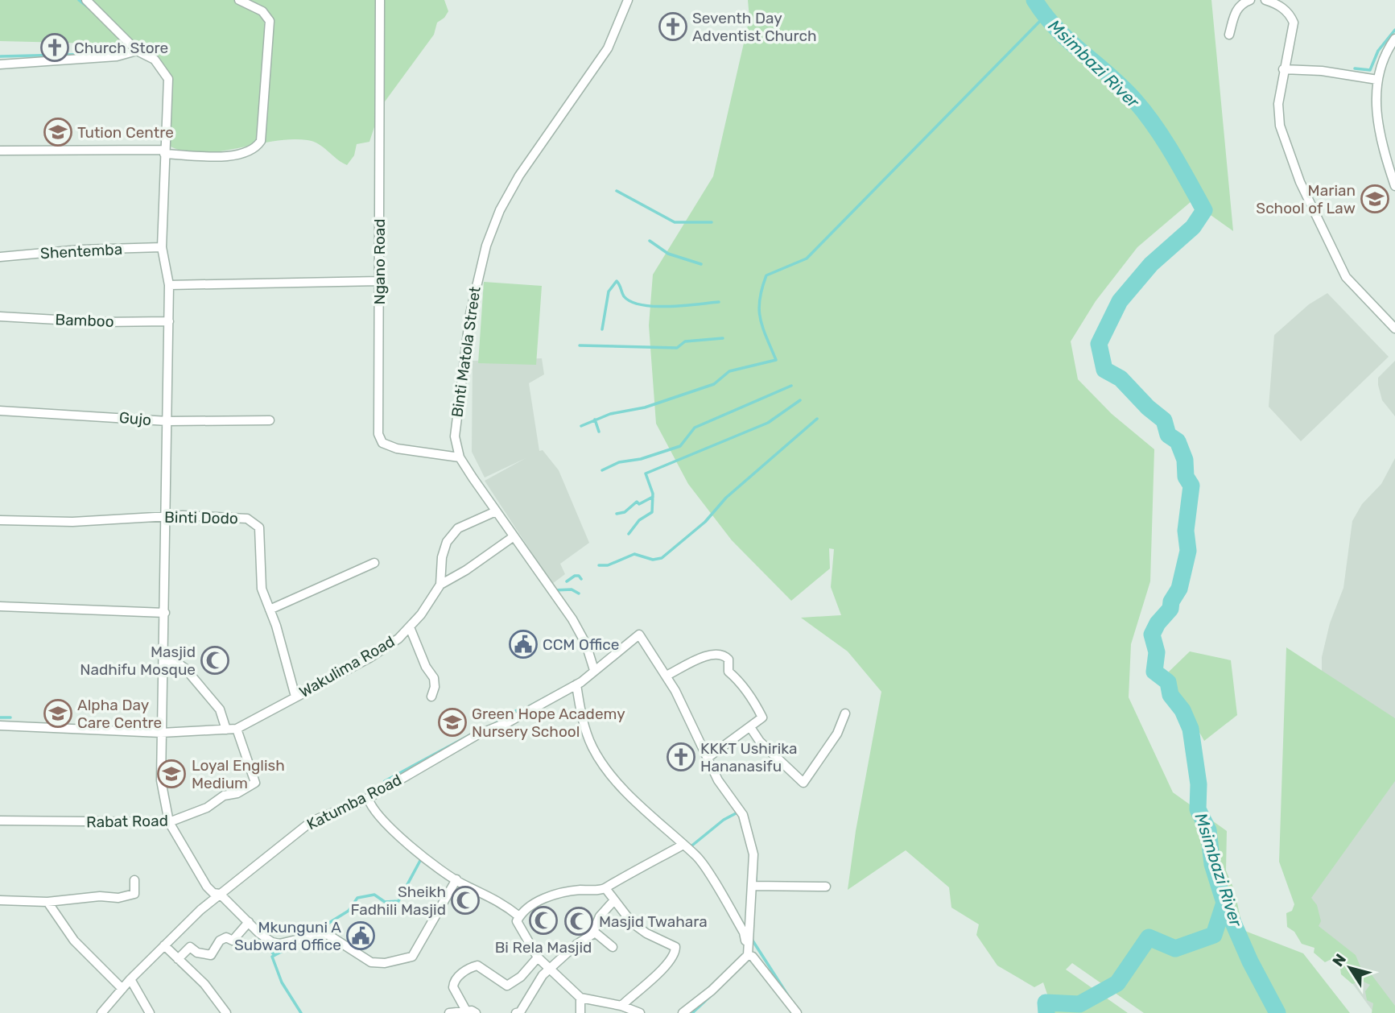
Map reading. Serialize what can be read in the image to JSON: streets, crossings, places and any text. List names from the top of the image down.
{
  "streets": {
    "street": [
      "Shentemba",
      "Ngano Road",
      "Bamboo",
      "Binti Matola Street",
      "Gujo",
      "Binti Dodo",
      "Wakulima Road",
      "Katumba Road",
      "Rabat Road"
    ]
  },
  "crossings": [
    ["Ngano Road", "Binti Matola Street"],
    ["Binti Matola Street", "Wakulima Road"],
    ["Binti Matola Street", "Katumba Road"],
    ["Binti Dodo", "Wakulima Road"],
    ["Wakulima Road", "Rabat Road"]
  ],
  "water": ["Msimbazi River"],
  "places": {
    "church": ["Seventh Day Adventist Church", "Church Store", "KKKT Ushirika Hananasifu"],
    "school or university": [
      "Tution Centre",
      "Marian School of Law",
      "Alpha Day Care Centre",
      "Green Hope Academy Nursery School",
      "Loyal English Medium"
    ],
    "public building": ["CCM Office", "Mkunguni A Subward Office"],
    "mosque": [
      "Masjid Nadhifu Mosque",
      "Sheikh Fadhili Masjid",
      "Bi Rela Masjid",
      "Masjid Twahara"
    ]
  },
  "north": "top left"
}
